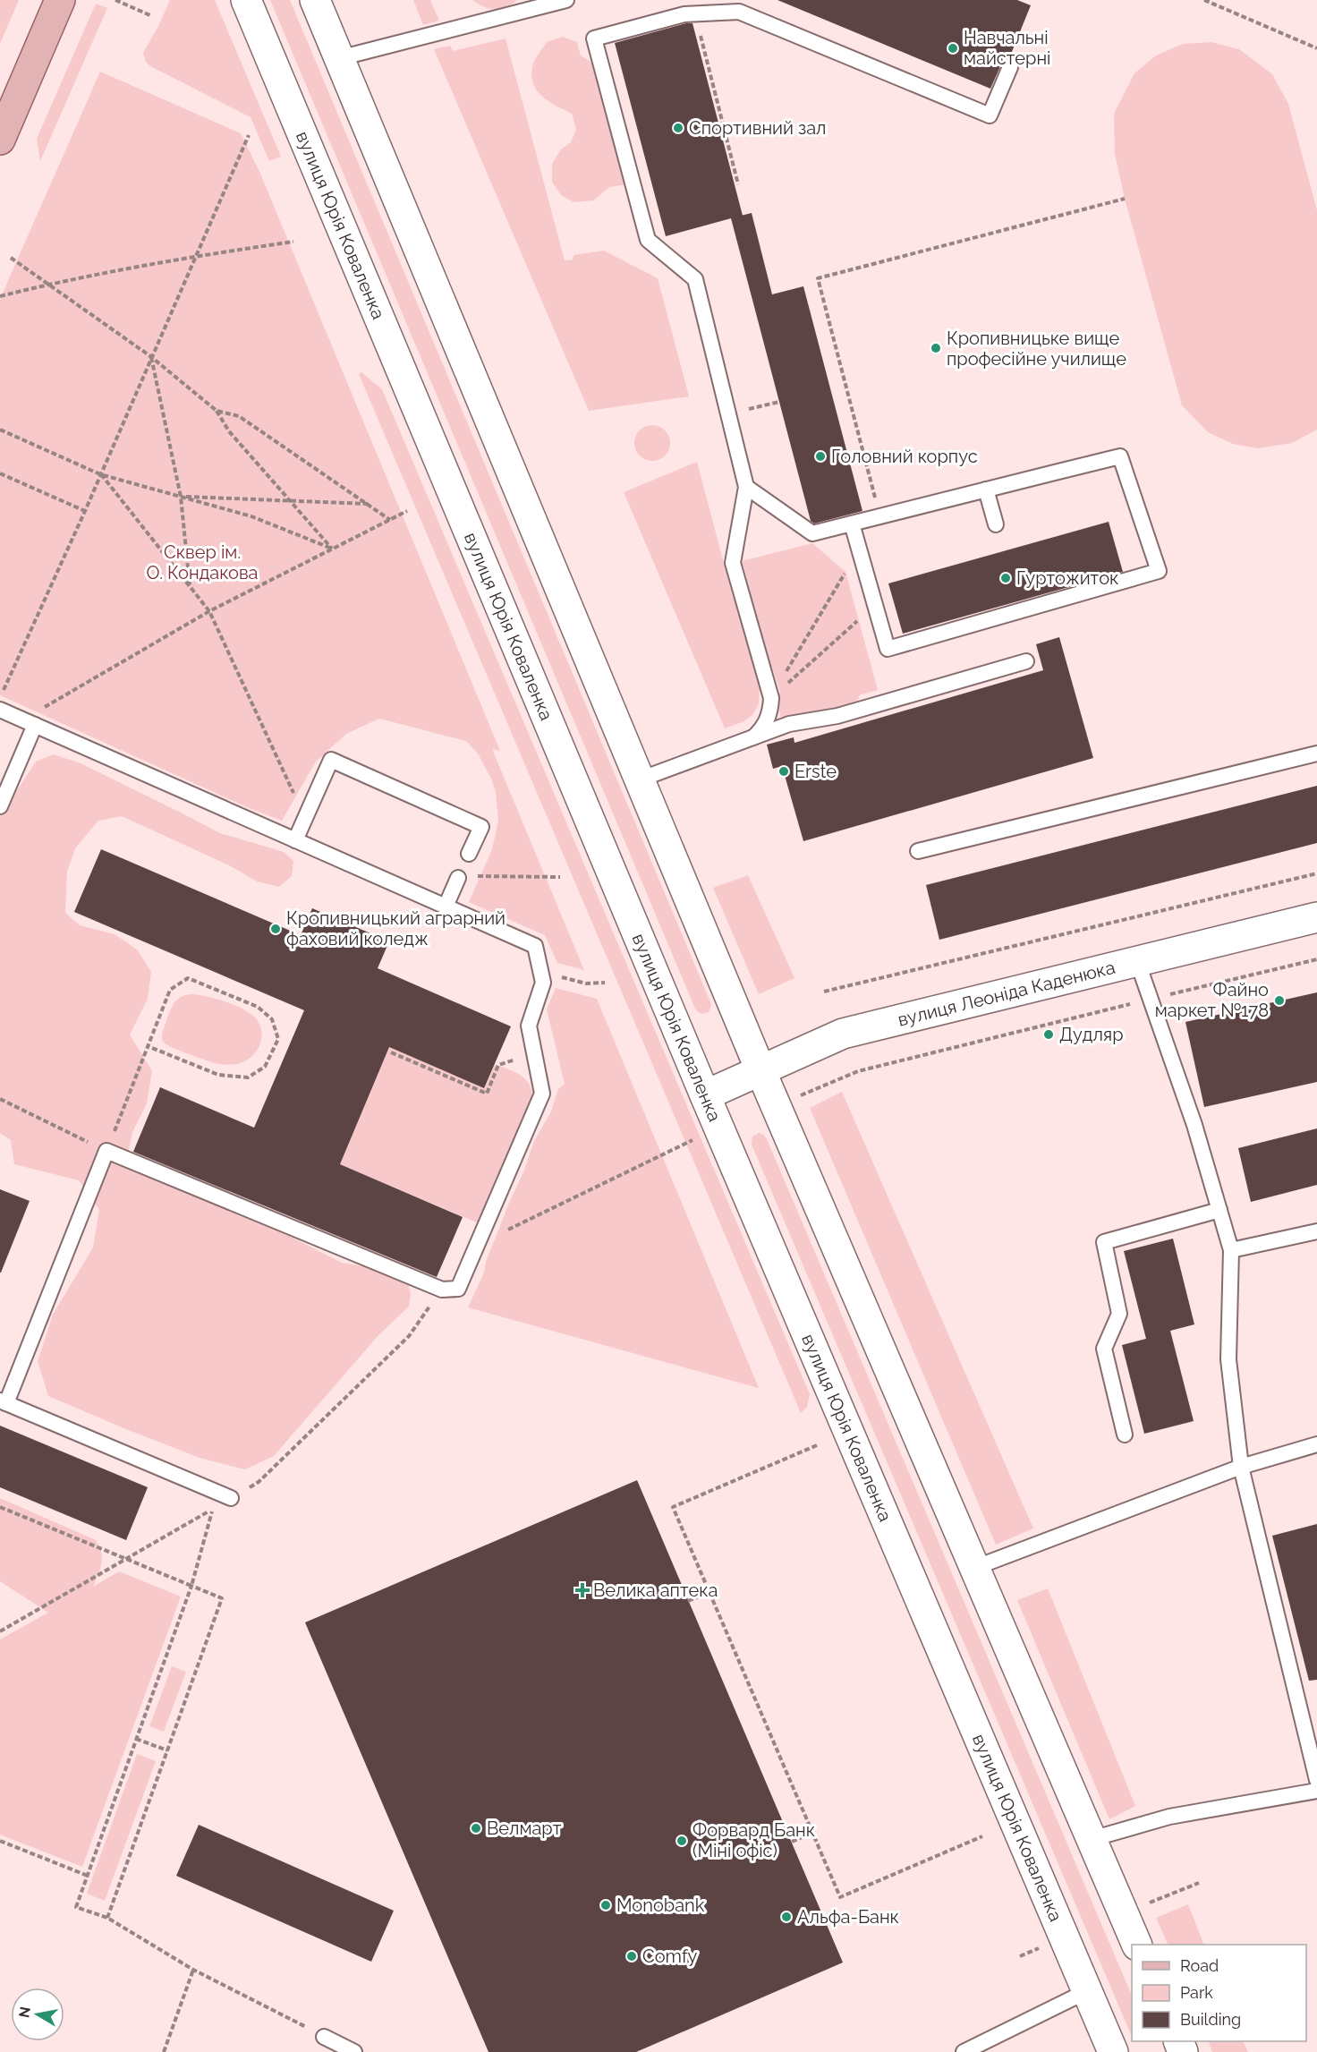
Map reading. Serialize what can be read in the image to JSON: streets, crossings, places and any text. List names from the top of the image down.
{
  "streets": {
    "main road": ["вулиця Юрія Коваленка", "вулиця Леоніда Каденюка"]
  },
  "crossings": [
    ["вулиця Юрія Коваленка", "вулиця Леоніда Каденюка"]
  ],
  "parks": ["Сквер ім. О. Кондакова"],
  "places": {
    "other": [
      "Навчальні майстерні",
      "Спортивний зал",
      "Кропивницьке вище професійне училище",
      "Головний корпус",
      "Гуртожиток",
      "Erste",
      "Кропивницький аграрний фаховий коледж",
      "Файно маркет №178",
      "Дудляр",
      "Велмарт",
      "Форвард Банк (Міні офіс)",
      "Monobank",
      "Альфа-Банк",
      "Comfy"
    ],
    "health": ["Велика аптека"]
  },
  "legend": ["Road", "Park", "Building"],
  "north": "left"
}
